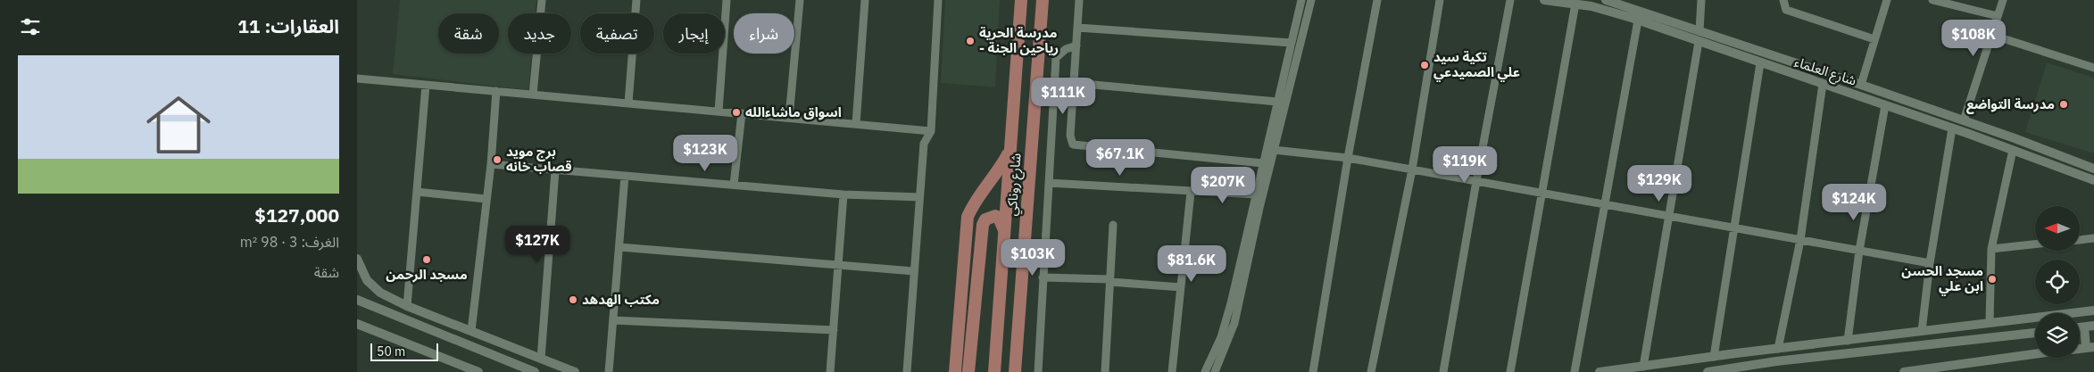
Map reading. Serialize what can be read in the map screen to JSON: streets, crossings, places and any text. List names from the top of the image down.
{
  "streets": {
    "main road": ["شارع روناكي"],
    "street": ["شارع العلماء"]
  },
  "places": [
    "مدرسة الحرية - رياحين الجنة",
    "تكية سيد علي الصميدعي",
    "مدرسة التواضع",
    "اسواق ماشاءالله",
    "برج مويد قصاب خانه",
    "مسجد الرحمن",
    "مسجد الحسن ابن علي",
    "مكتب الهدهد"
  ],
  "scale_bar": "50 m",
  "north": "left",
  "page": {
    "heading": "العقارات: 11",
    "chip": [
      "شراء",
      "إيجار",
      "تصفية",
      "جديد",
      "شقة"
    ],
    "price": [
      "$108K",
      "$111K",
      "$123K",
      "$67.1K",
      "$119K",
      "$129K",
      "$207K",
      "$124K",
      "$127K",
      "$103K",
      "$81.6K"
    ],
    "list": [
      {
        "name": "$127,000",
        "note": "الغرف: 3 · 98 m² · شقة"
      }
    ],
    "scale": "50 m"
  }
}
